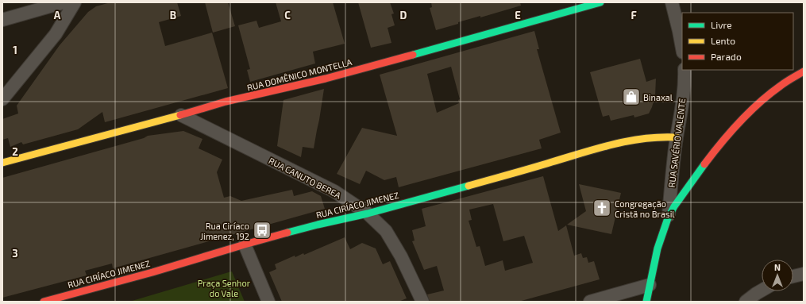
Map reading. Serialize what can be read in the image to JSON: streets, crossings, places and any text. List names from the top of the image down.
{
  "streets": {
    "street": [
      "RUA DOMÊNICO MONTELLA",
      "RUA SAVÉRIO VALENTE",
      "RUA CANUTO BEREA",
      "RUA CIRÍACO JIMENEZ"
    ]
  },
  "crossings": [
    ["RUA DOMÊNICO MONTELLA", "RUA CANUTO BEREA"],
    ["RUA SAVÉRIO VALENTE", "RUA CIRÍACO JIMENEZ"],
    ["RUA CANUTO BEREA", "RUA CIRÍACO JIMENEZ"]
  ],
  "parks": ["Praça Senhor do Vale"],
  "places": {
    "shop": ["Binaxal"],
    "church": ["Congregação Cristã no Brasil"],
    "bus stop": ["Rua Ciríaco Jimenez, 192"]
  },
  "legend": ["Livre", "Lento", "Parado"],
  "north": "top",
  "grid": {
    "columns": [
      "A",
      "B",
      "C",
      "D",
      "E",
      "F"
    ],
    "rows": ["1", "2", "3"]
  }
}
